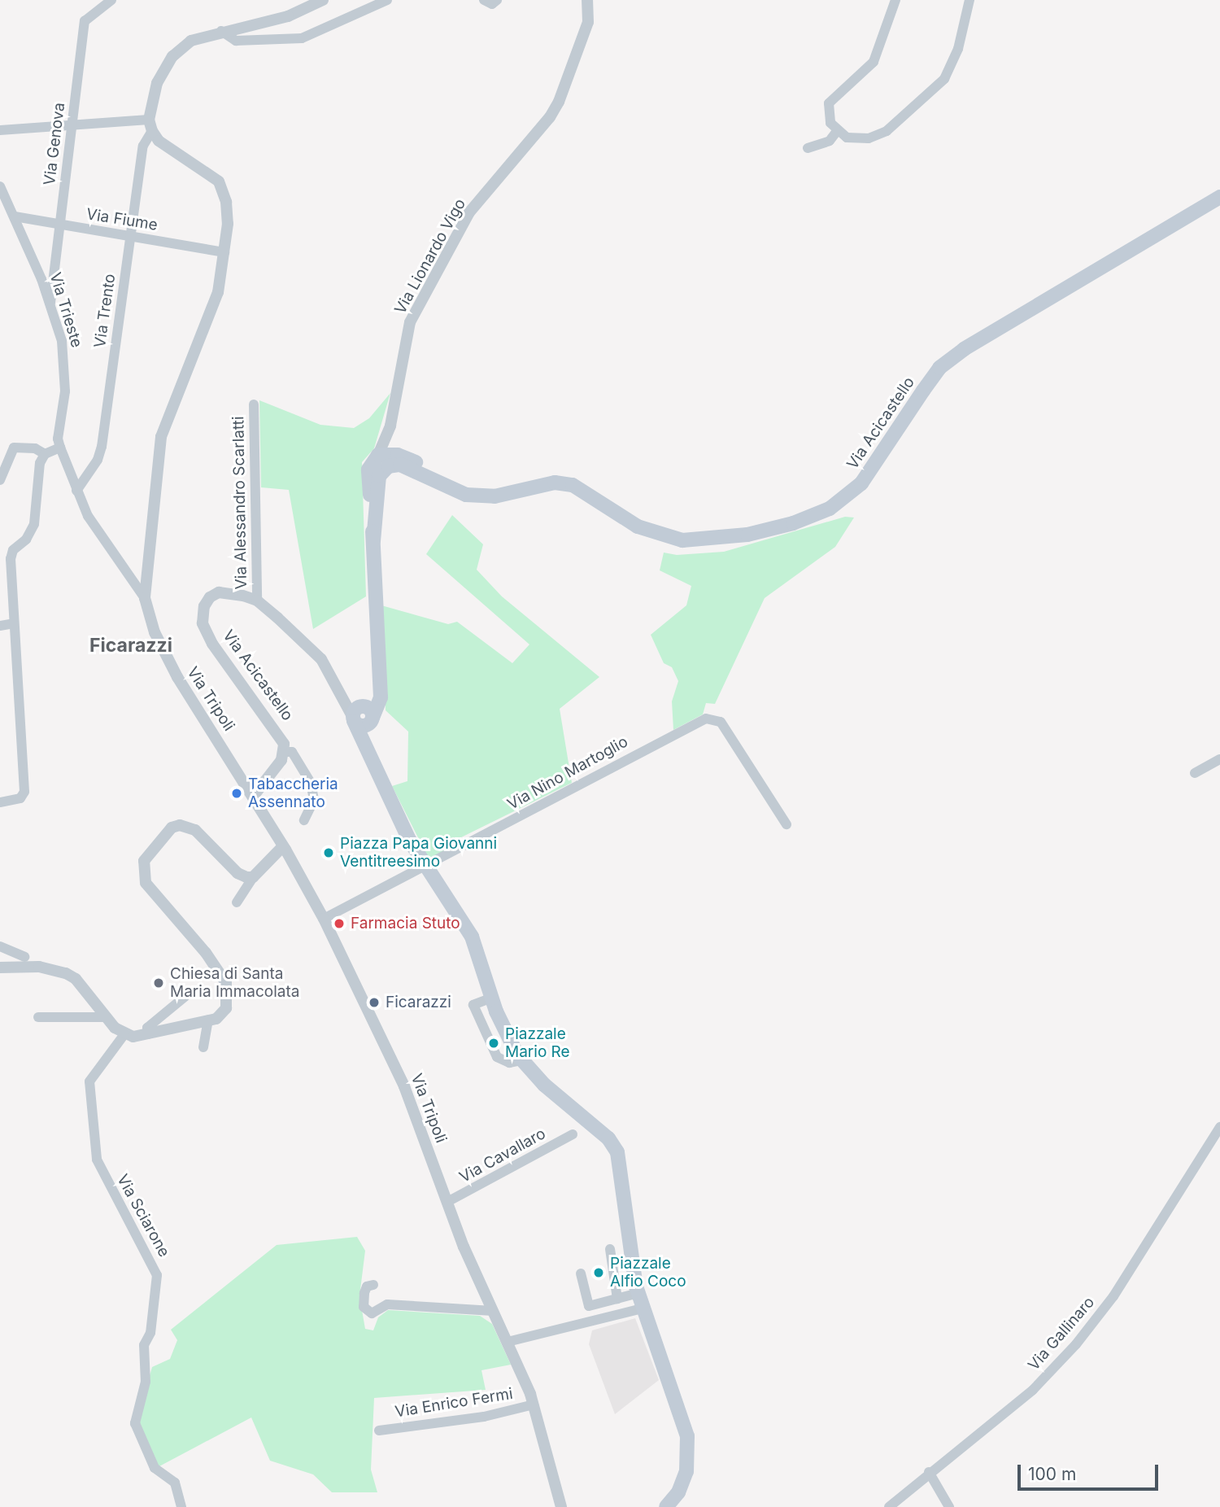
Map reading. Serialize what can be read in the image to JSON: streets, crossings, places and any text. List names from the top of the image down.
{
  "streets": {
    "main road": ["Via Acicastello"],
    "street": [
      "Via Genova",
      "Via Fiume",
      "Via Lionardo Vigo",
      "Via Trieste",
      "Via Trento",
      "Via Alessandro Scarlatti",
      "Via Tripoli",
      "Via Nino Martoglio",
      "Via Cavallaro",
      "Via Sciarone",
      "Via Gallinaro",
      "Via Enrico Fermi"
    ]
  },
  "crossings": [
    ["Via Genova", "Via Fiume"],
    ["Via Genova", "Via Trieste"],
    ["Via Fiume", "Via Trieste"],
    ["Via Fiume", "Via Trento"],
    ["Via Fiume", "Via Tripoli"],
    ["Via Trieste", "Via Trento"],
    ["Via Trieste", "Via Tripoli"],
    ["Via Trento", "Via Tripoli"],
    ["Via Acicastello", "Via Alessandro Scarlatti"],
    ["Via Tripoli", "Via Nino Martoglio"],
    ["Via Tripoli", "Via Cavallaro"],
    ["Via Tripoli", "Via Enrico Fermi"]
  ],
  "districts": ["Ficarazzi"],
  "places": [
    "Tabaccheria Assennato",
    "Piazza Papa Giovanni Ventitreesimo",
    "Farmacia Stuto",
    "Chiesa di Santa Maria Immacolata",
    "Ficarazzi",
    "Piazzale Mario Re",
    "Piazzale Alfio Coco"
  ],
  "scale_bar": "100 m"
}
